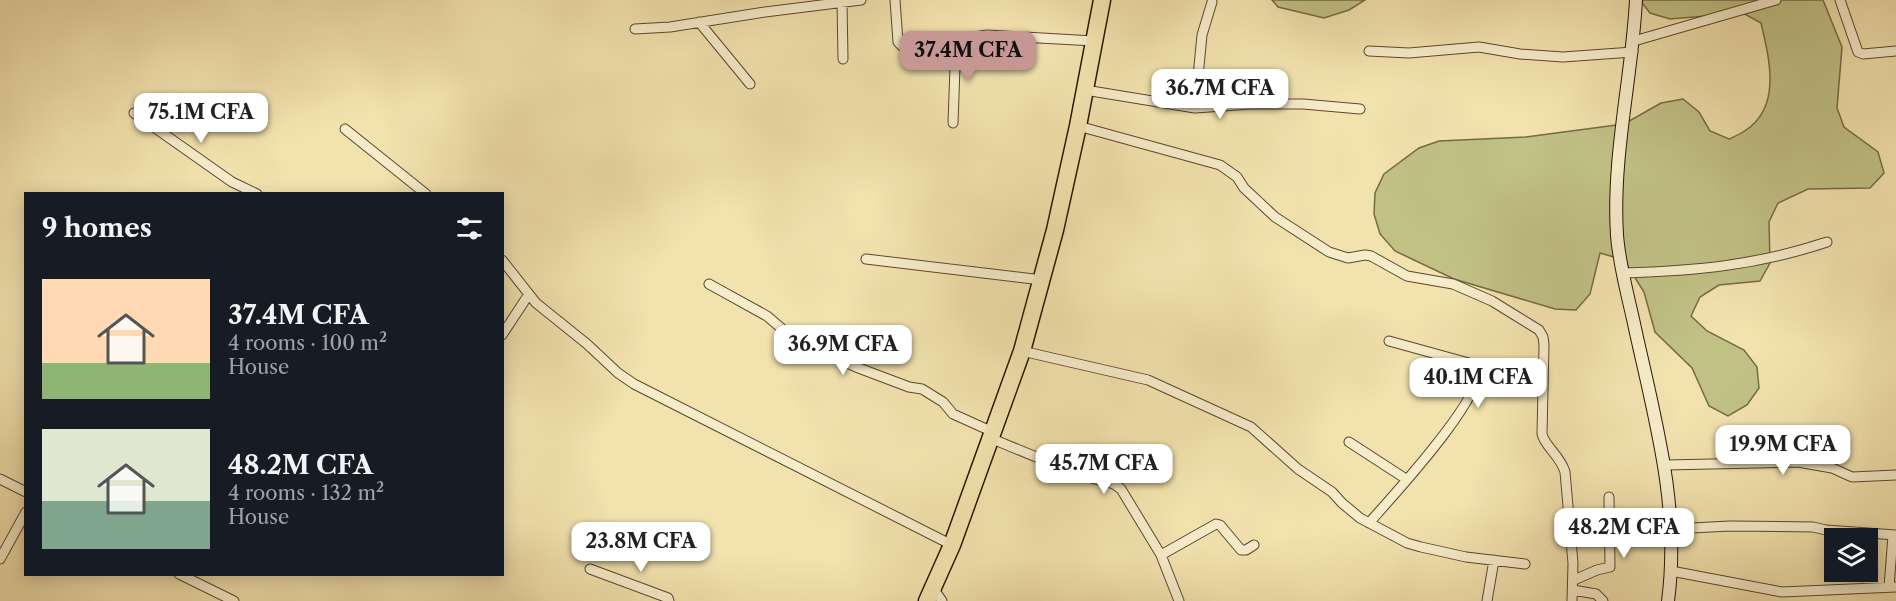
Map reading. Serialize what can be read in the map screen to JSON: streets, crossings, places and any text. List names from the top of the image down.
{
  "page": {
    "price": [
      "37.4M CFA",
      "36.7M CFA",
      "75.1M CFA",
      "36.9M CFA",
      "40.1M CFA",
      "19.9M CFA",
      "45.7M CFA",
      "48.2M CFA",
      "23.8M CFA"
    ],
    "heading": "9 homes",
    "list": [
      {
        "name": "37.4M CFA",
        "note": "4 rooms · 100 m² · House"
      },
      {
        "name": "48.2M CFA",
        "note": "4 rooms · 132 m² · House"
      }
    ]
  }
}
